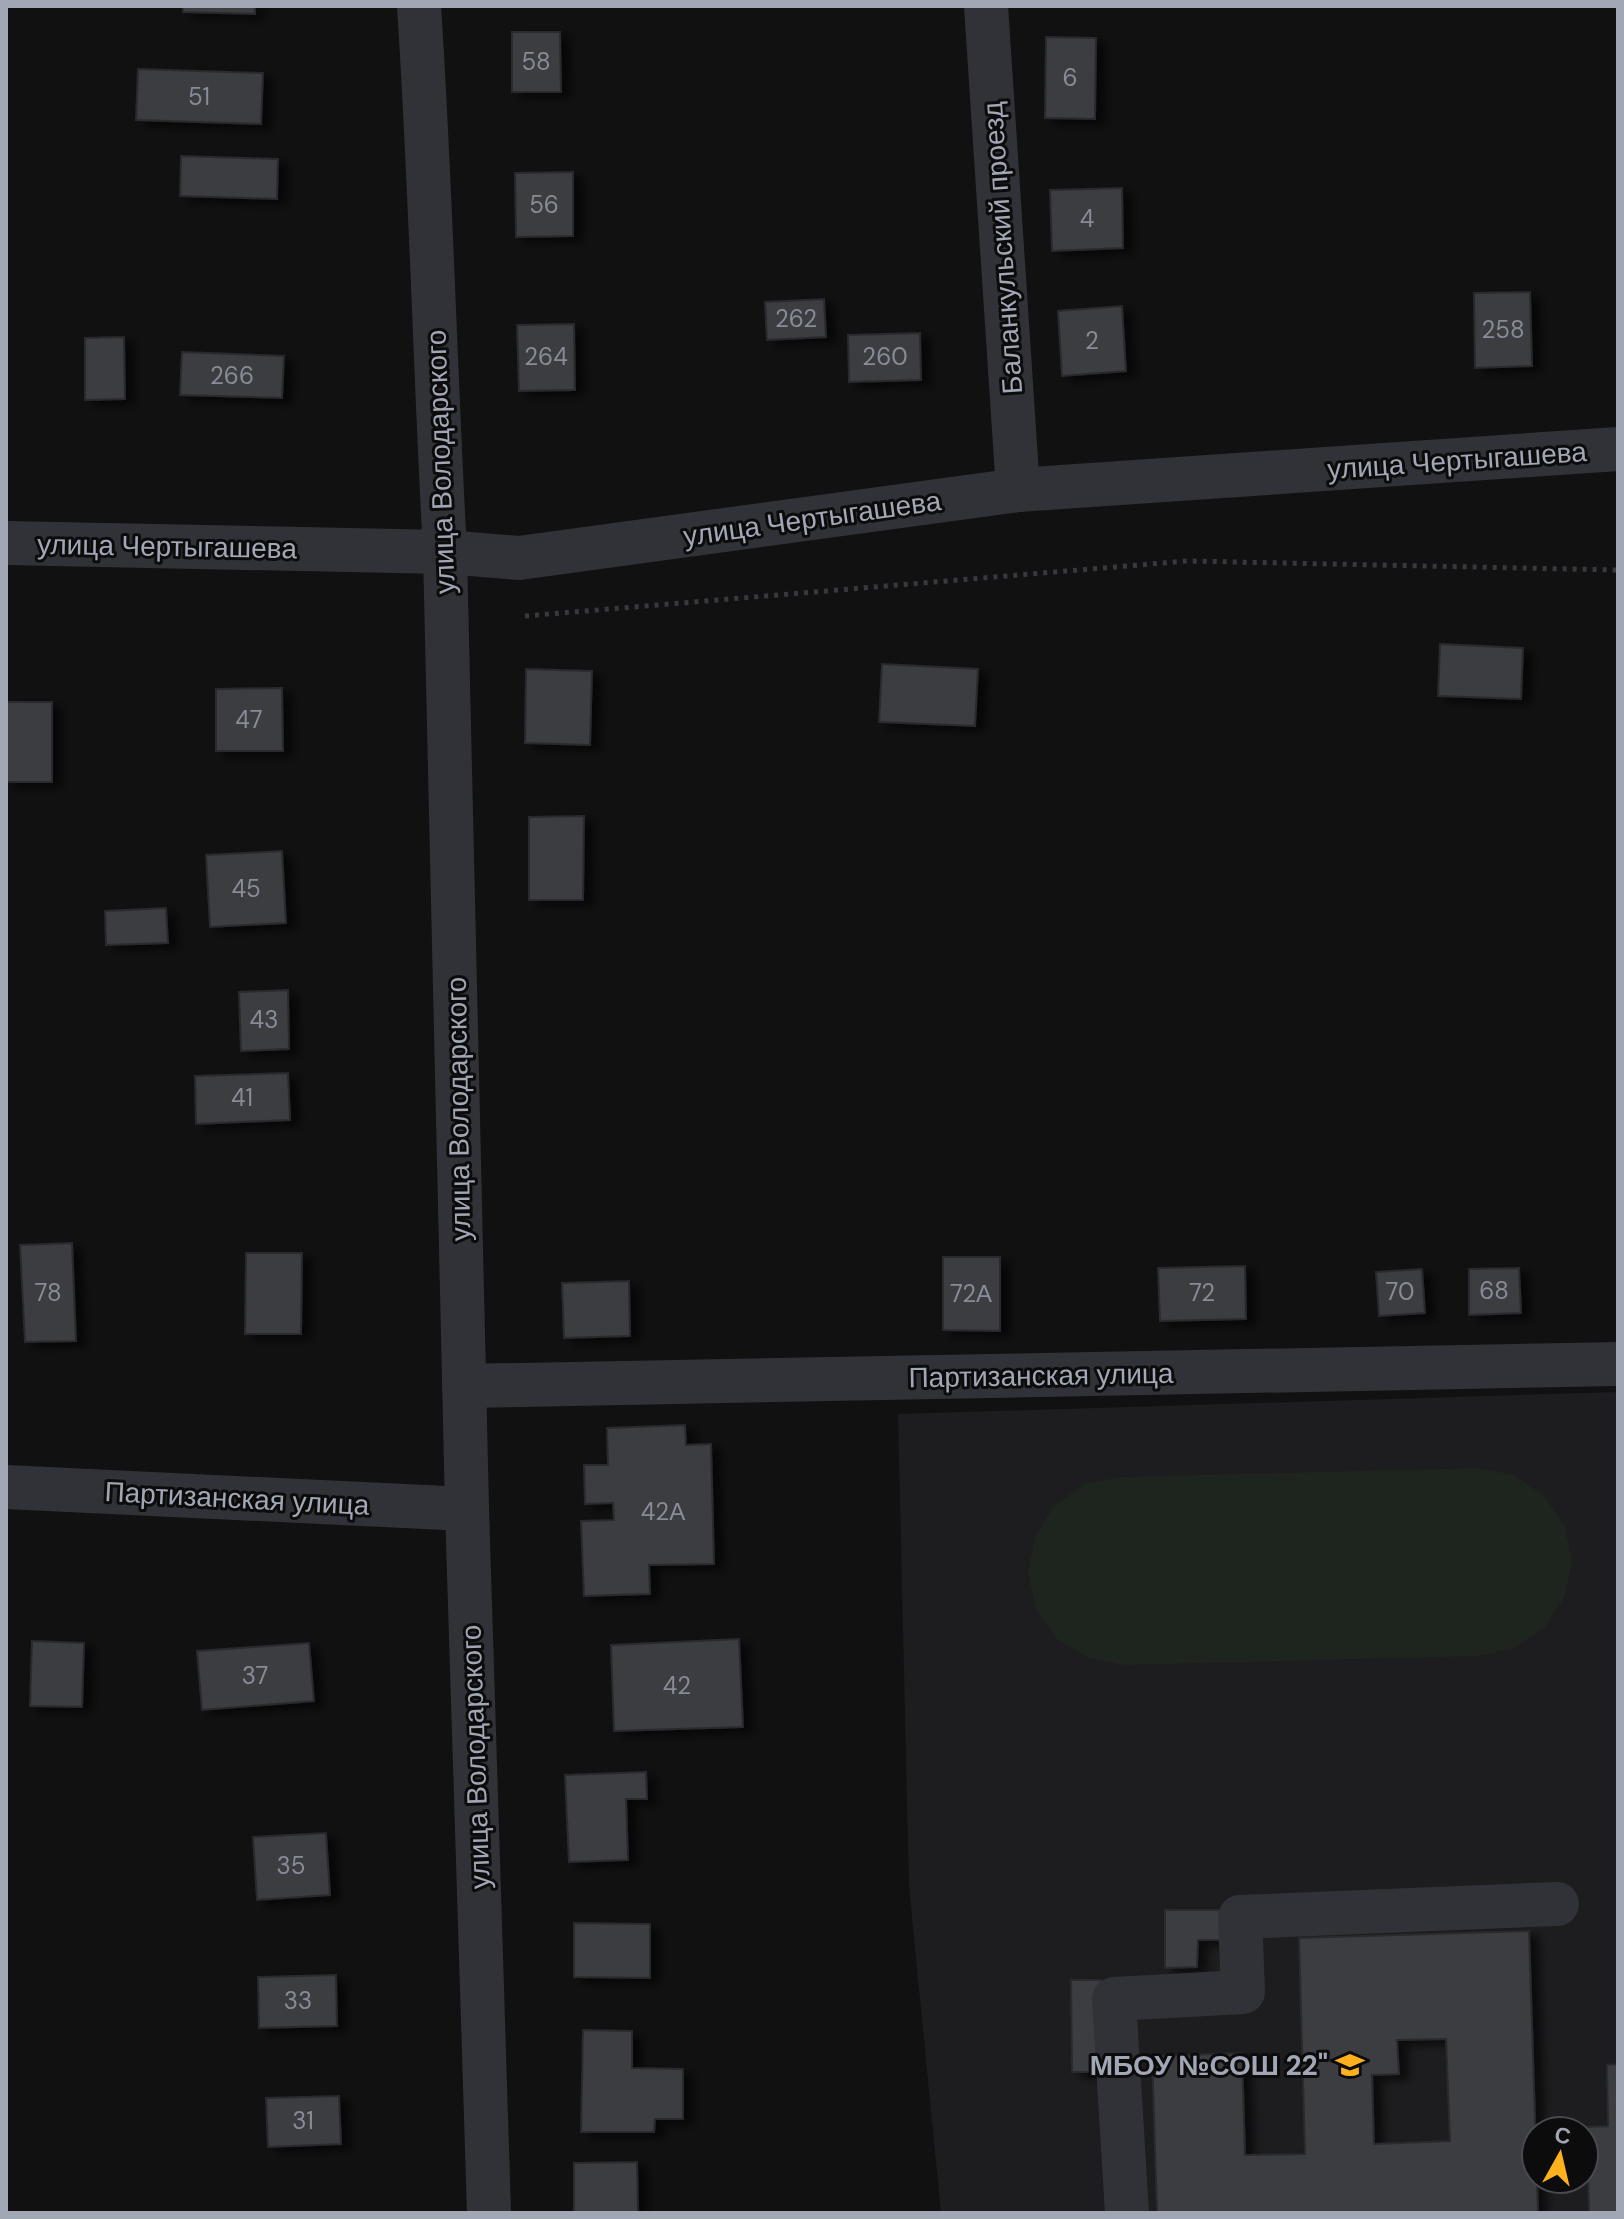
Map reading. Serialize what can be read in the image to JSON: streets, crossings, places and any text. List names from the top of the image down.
{
  "streets": {
    "street": [
      "Баланкульский проезд",
      "улица Чертыгашева",
      "улица Володарского",
      "Партизанская улица"
    ]
  },
  "crossings": [
    ["Баланкульский проезд", "улица Чертыгашева"],
    ["улица Чертыгашева", "улица Володарского"],
    ["улица Володарского", "Партизанская улица"]
  ],
  "places": {
    "school or university": ["МБОУ №СОШ 22\""]
  },
  "house_numbers": [
    "58",
    "6",
    "51",
    "56",
    "4",
    "262",
    "258",
    "2",
    "264",
    "260",
    "266",
    "47",
    "45",
    "43",
    "41",
    "68",
    "70",
    "78",
    "72",
    "72А",
    "42А",
    "37",
    "42",
    "35",
    "33",
    "31"
  ],
  "north": "top"
}
